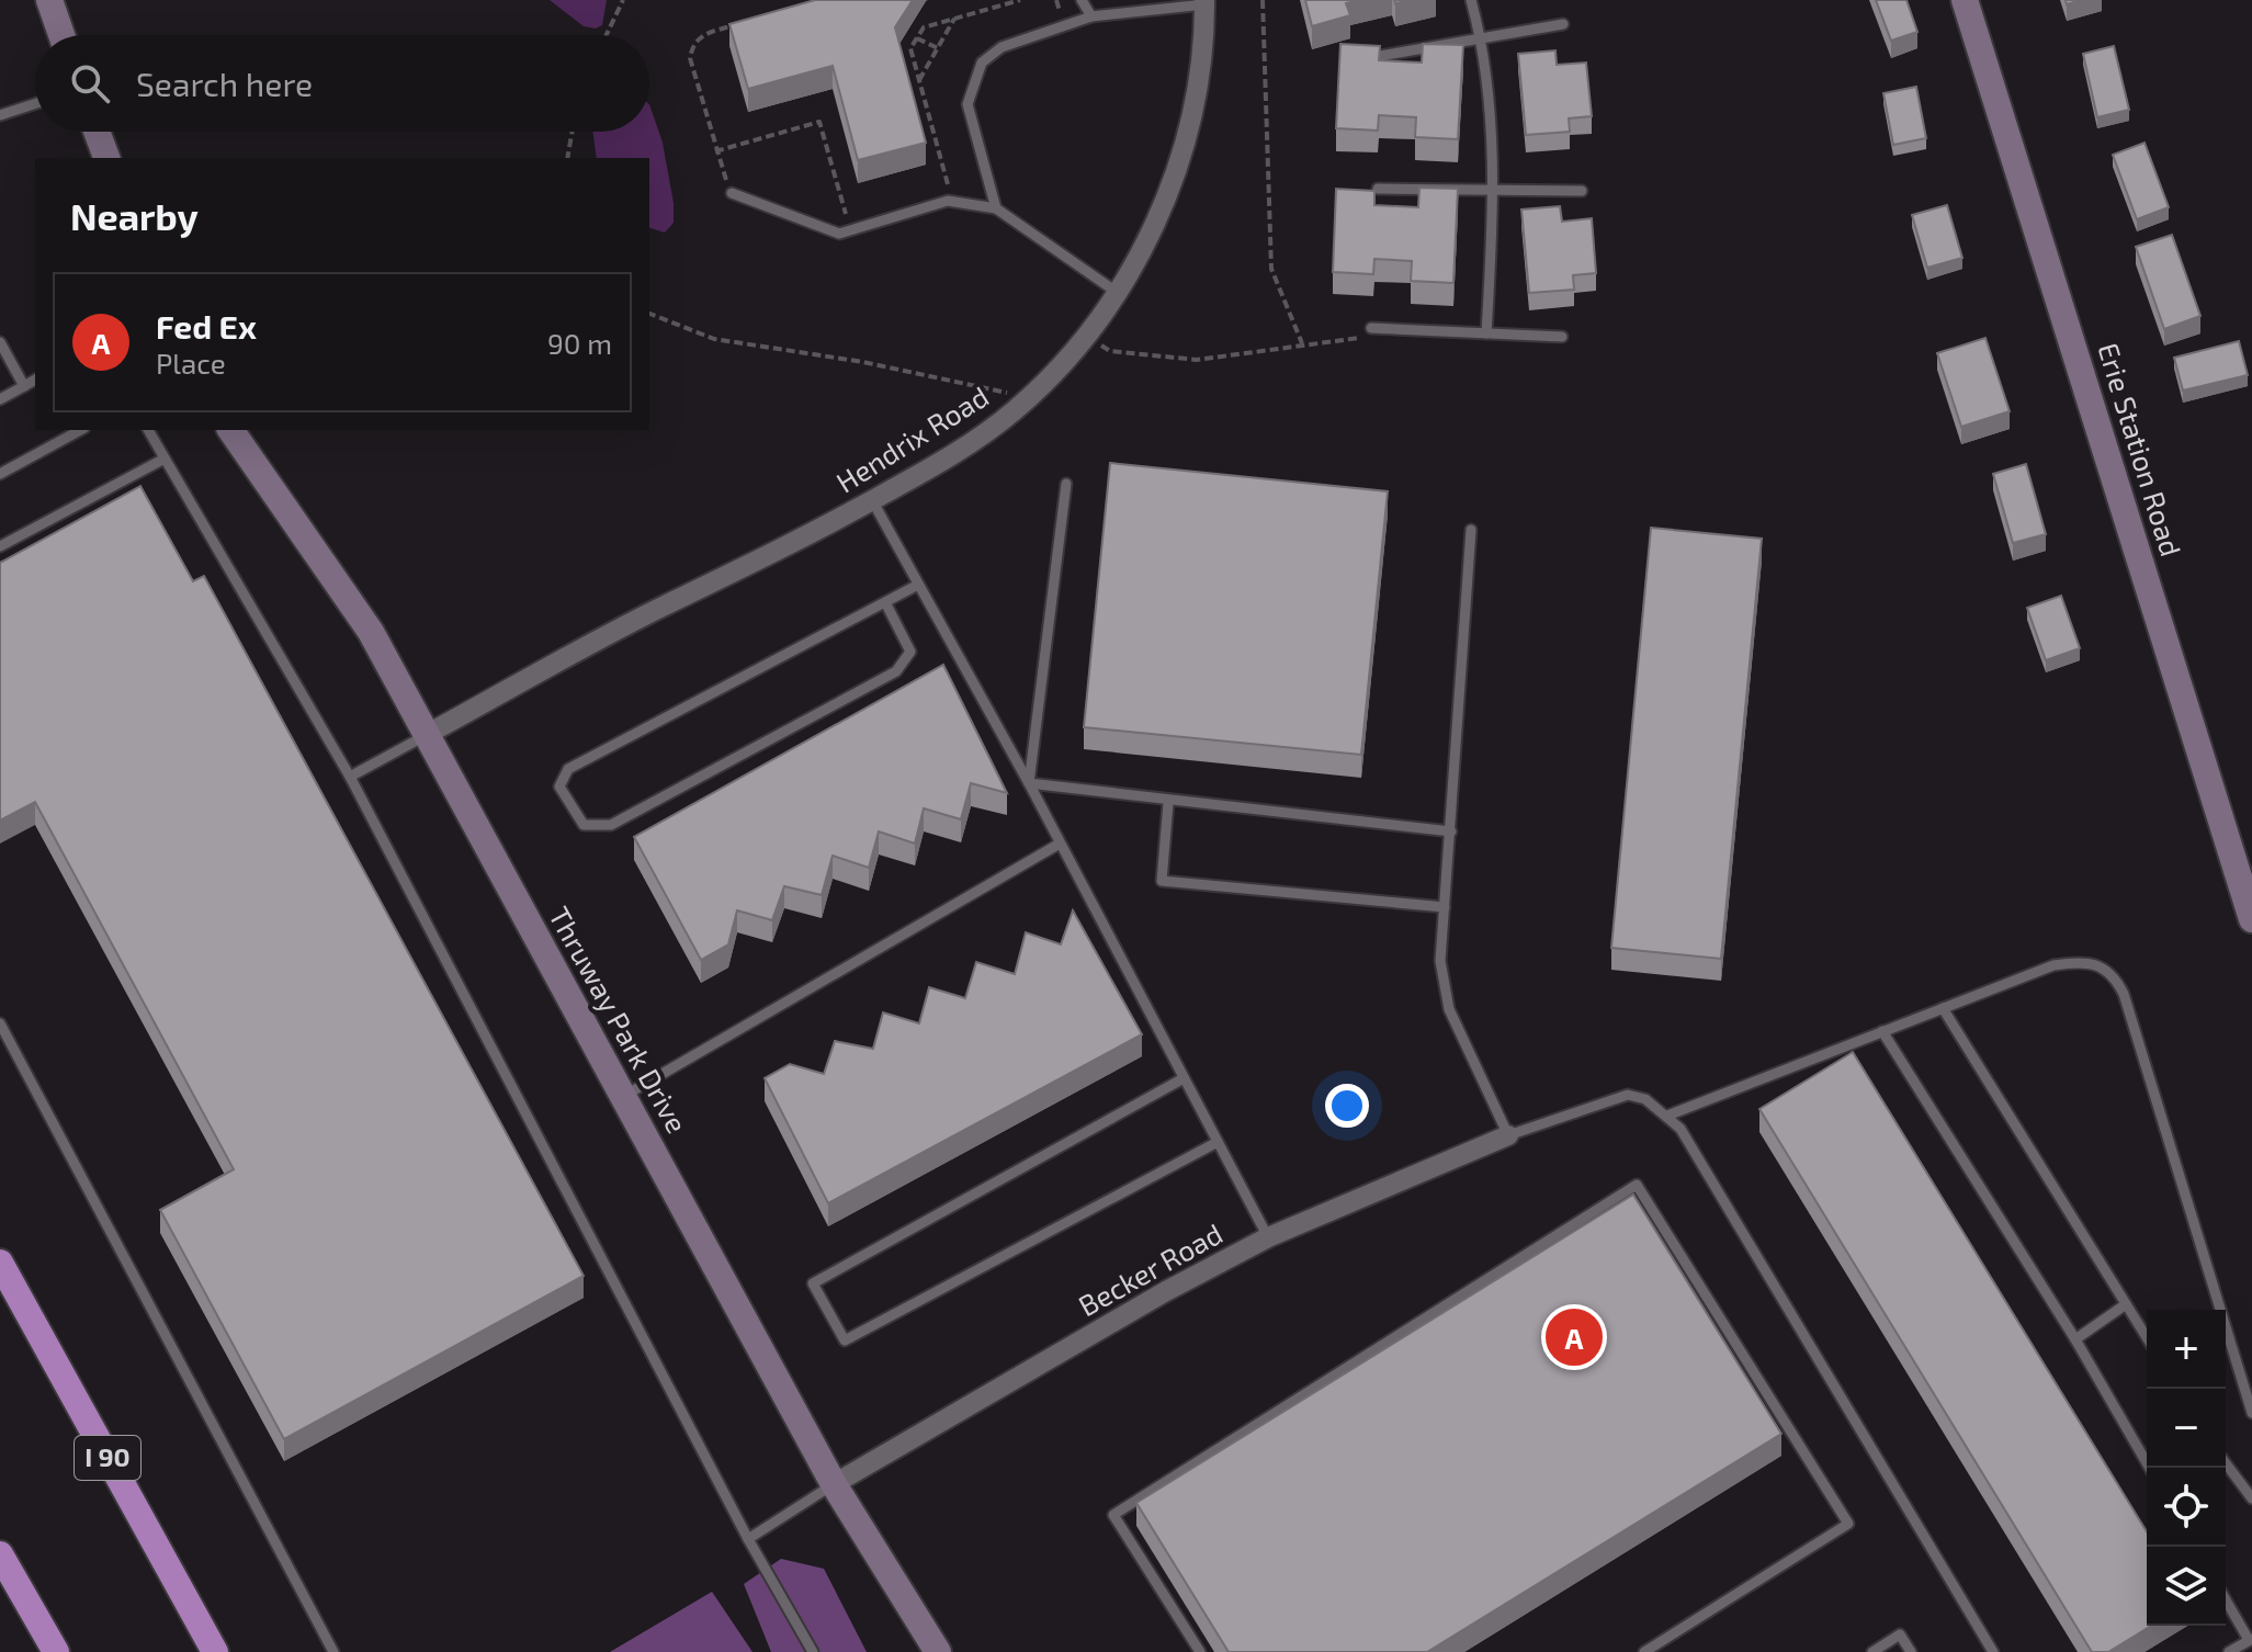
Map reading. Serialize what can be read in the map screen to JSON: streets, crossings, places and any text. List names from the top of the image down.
{
  "streets": {
    "highway": ["I 90"],
    "main road": ["Erie Station Road", "Thruway Park Drive"],
    "street": ["Hendrix Road", "Becker Road"]
  },
  "crossings": [
    ["Hendrix Road", "Thruway Park Drive"],
    ["Thruway Park Drive", "Becker Road"]
  ],
  "page": {
    "search": "Search here",
    "heading": "Nearby",
    "list": [
      {
        "mark": "A",
        "name": "Fed Ex",
        "note": "Place",
        "value": "90 m"
      }
    ],
    "pins": "A",
    "map_buttons": ["+", "−"]
  }
}
